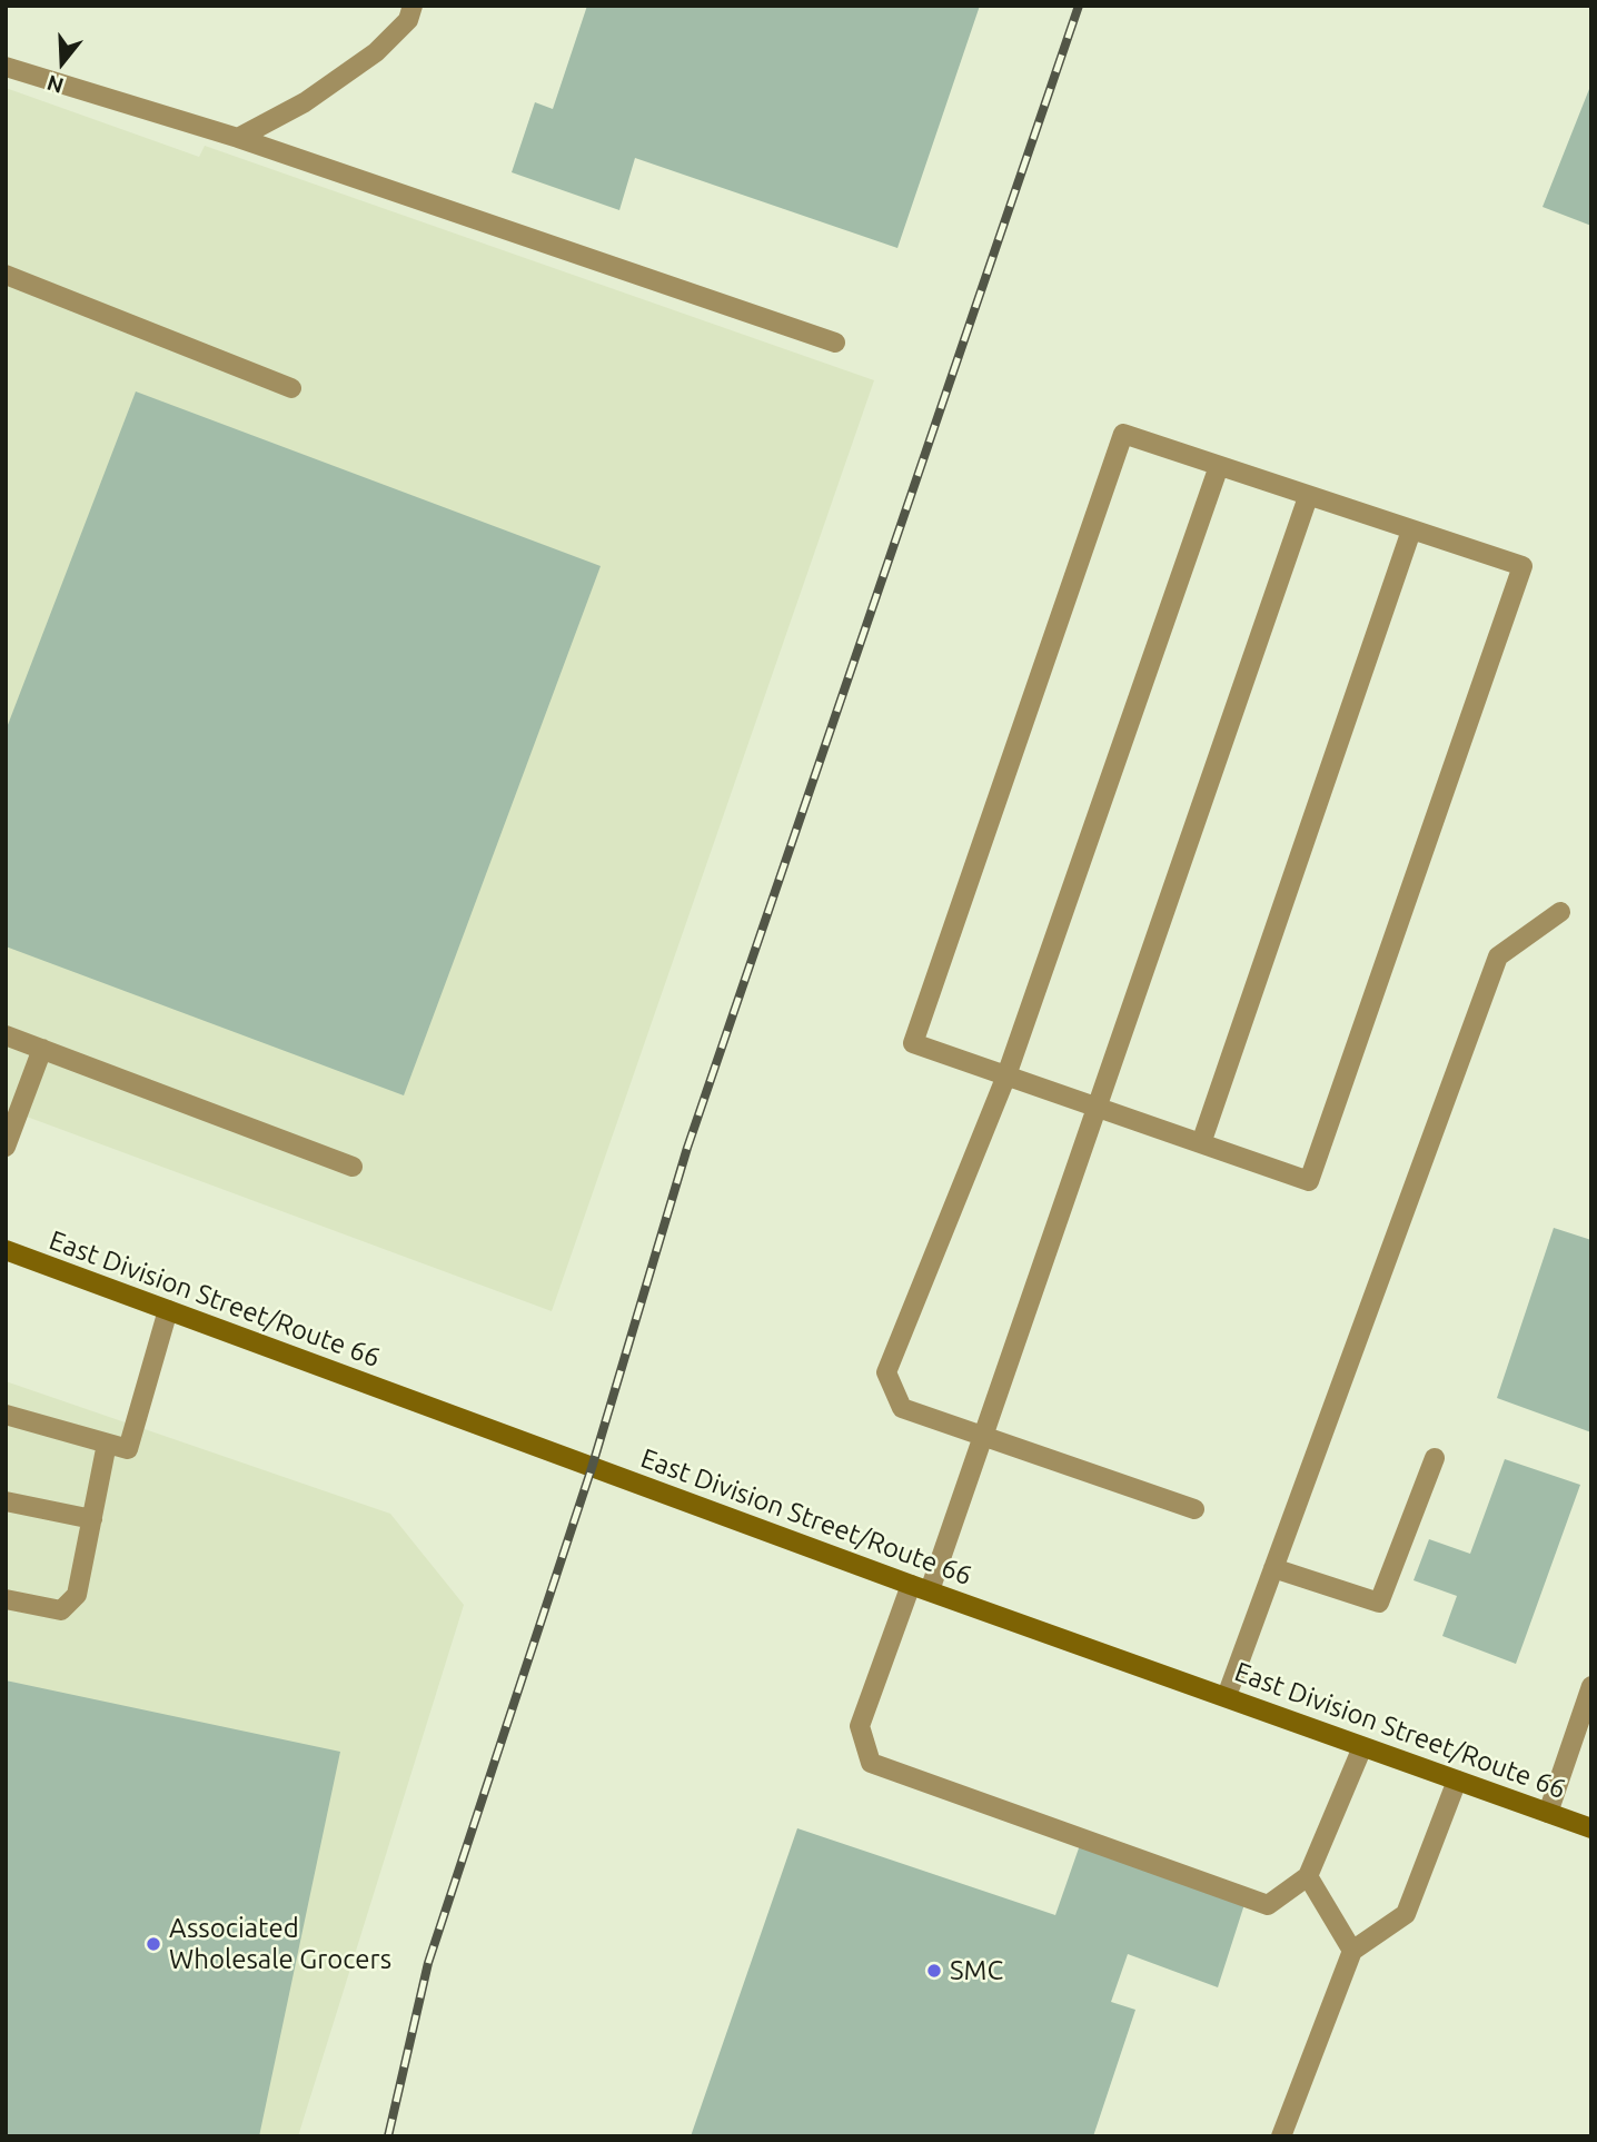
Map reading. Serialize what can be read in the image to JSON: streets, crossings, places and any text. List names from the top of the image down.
{
  "streets": {
    "main road": ["East Division Street/Route 66"]
  },
  "places": ["Associated Wholesale Grocers", "SMC"],
  "north": "bottom"
}
